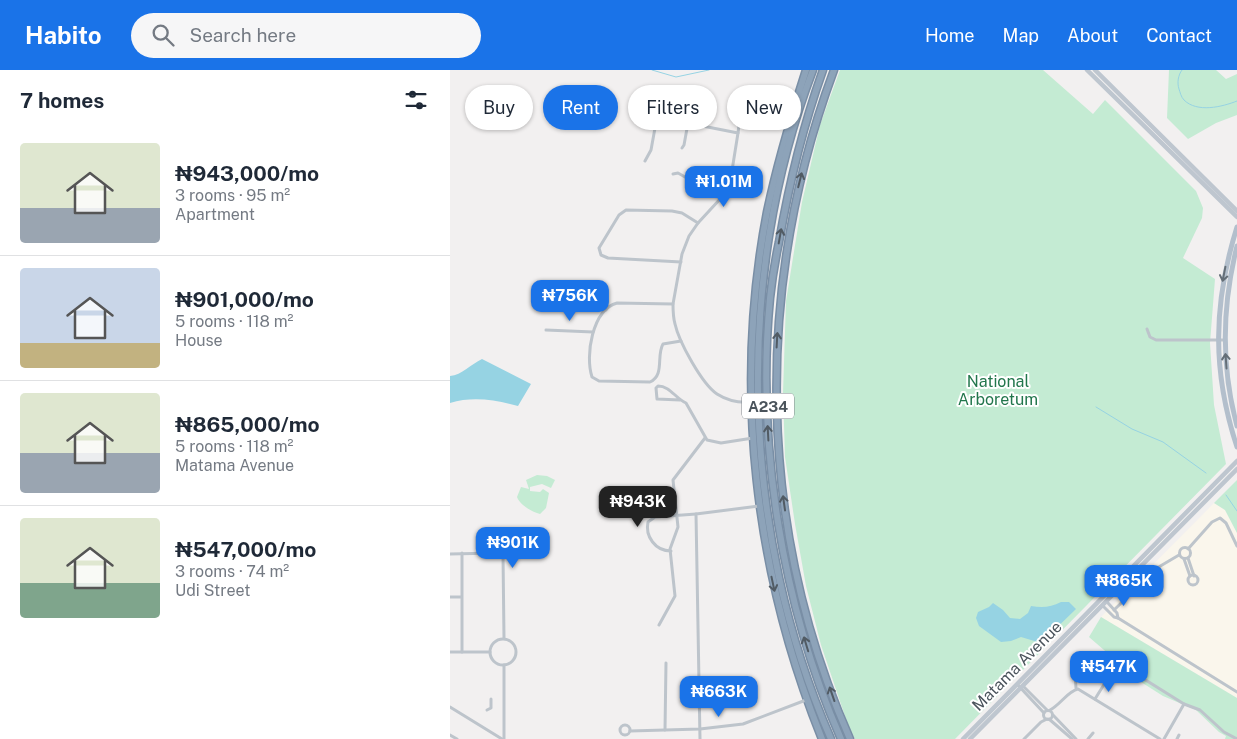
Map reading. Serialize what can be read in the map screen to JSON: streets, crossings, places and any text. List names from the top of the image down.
{
  "streets": {
    "highway": ["A234"],
    "main road": ["Matama Avenue"]
  },
  "parks": ["National Arboretum"],
  "page": {
    "header": "Habito",
    "search": "Search here",
    "nav": [
      "Home",
      "Map",
      "About",
      "Contact"
    ],
    "heading": "7 homes",
    "chip": [
      "Buy",
      "Rent",
      "Filters",
      "New"
    ],
    "list": [
      {
        "name": "₦943,000/mo",
        "note": "3 rooms · 95 m² · Apartment"
      },
      {
        "name": "₦901,000/mo",
        "note": "5 rooms · 118 m² · House"
      },
      {
        "name": "₦865,000/mo",
        "note": "5 rooms · 118 m² · Matama Avenue"
      },
      {
        "name": "₦547,000/mo",
        "note": "3 rooms · 74 m² · Udi Street"
      }
    ],
    "price": [
      "₦1.01M",
      "₦756K",
      "₦943K",
      "₦901K",
      "₦865K",
      "₦547K",
      "₦663K"
    ]
  }
}
